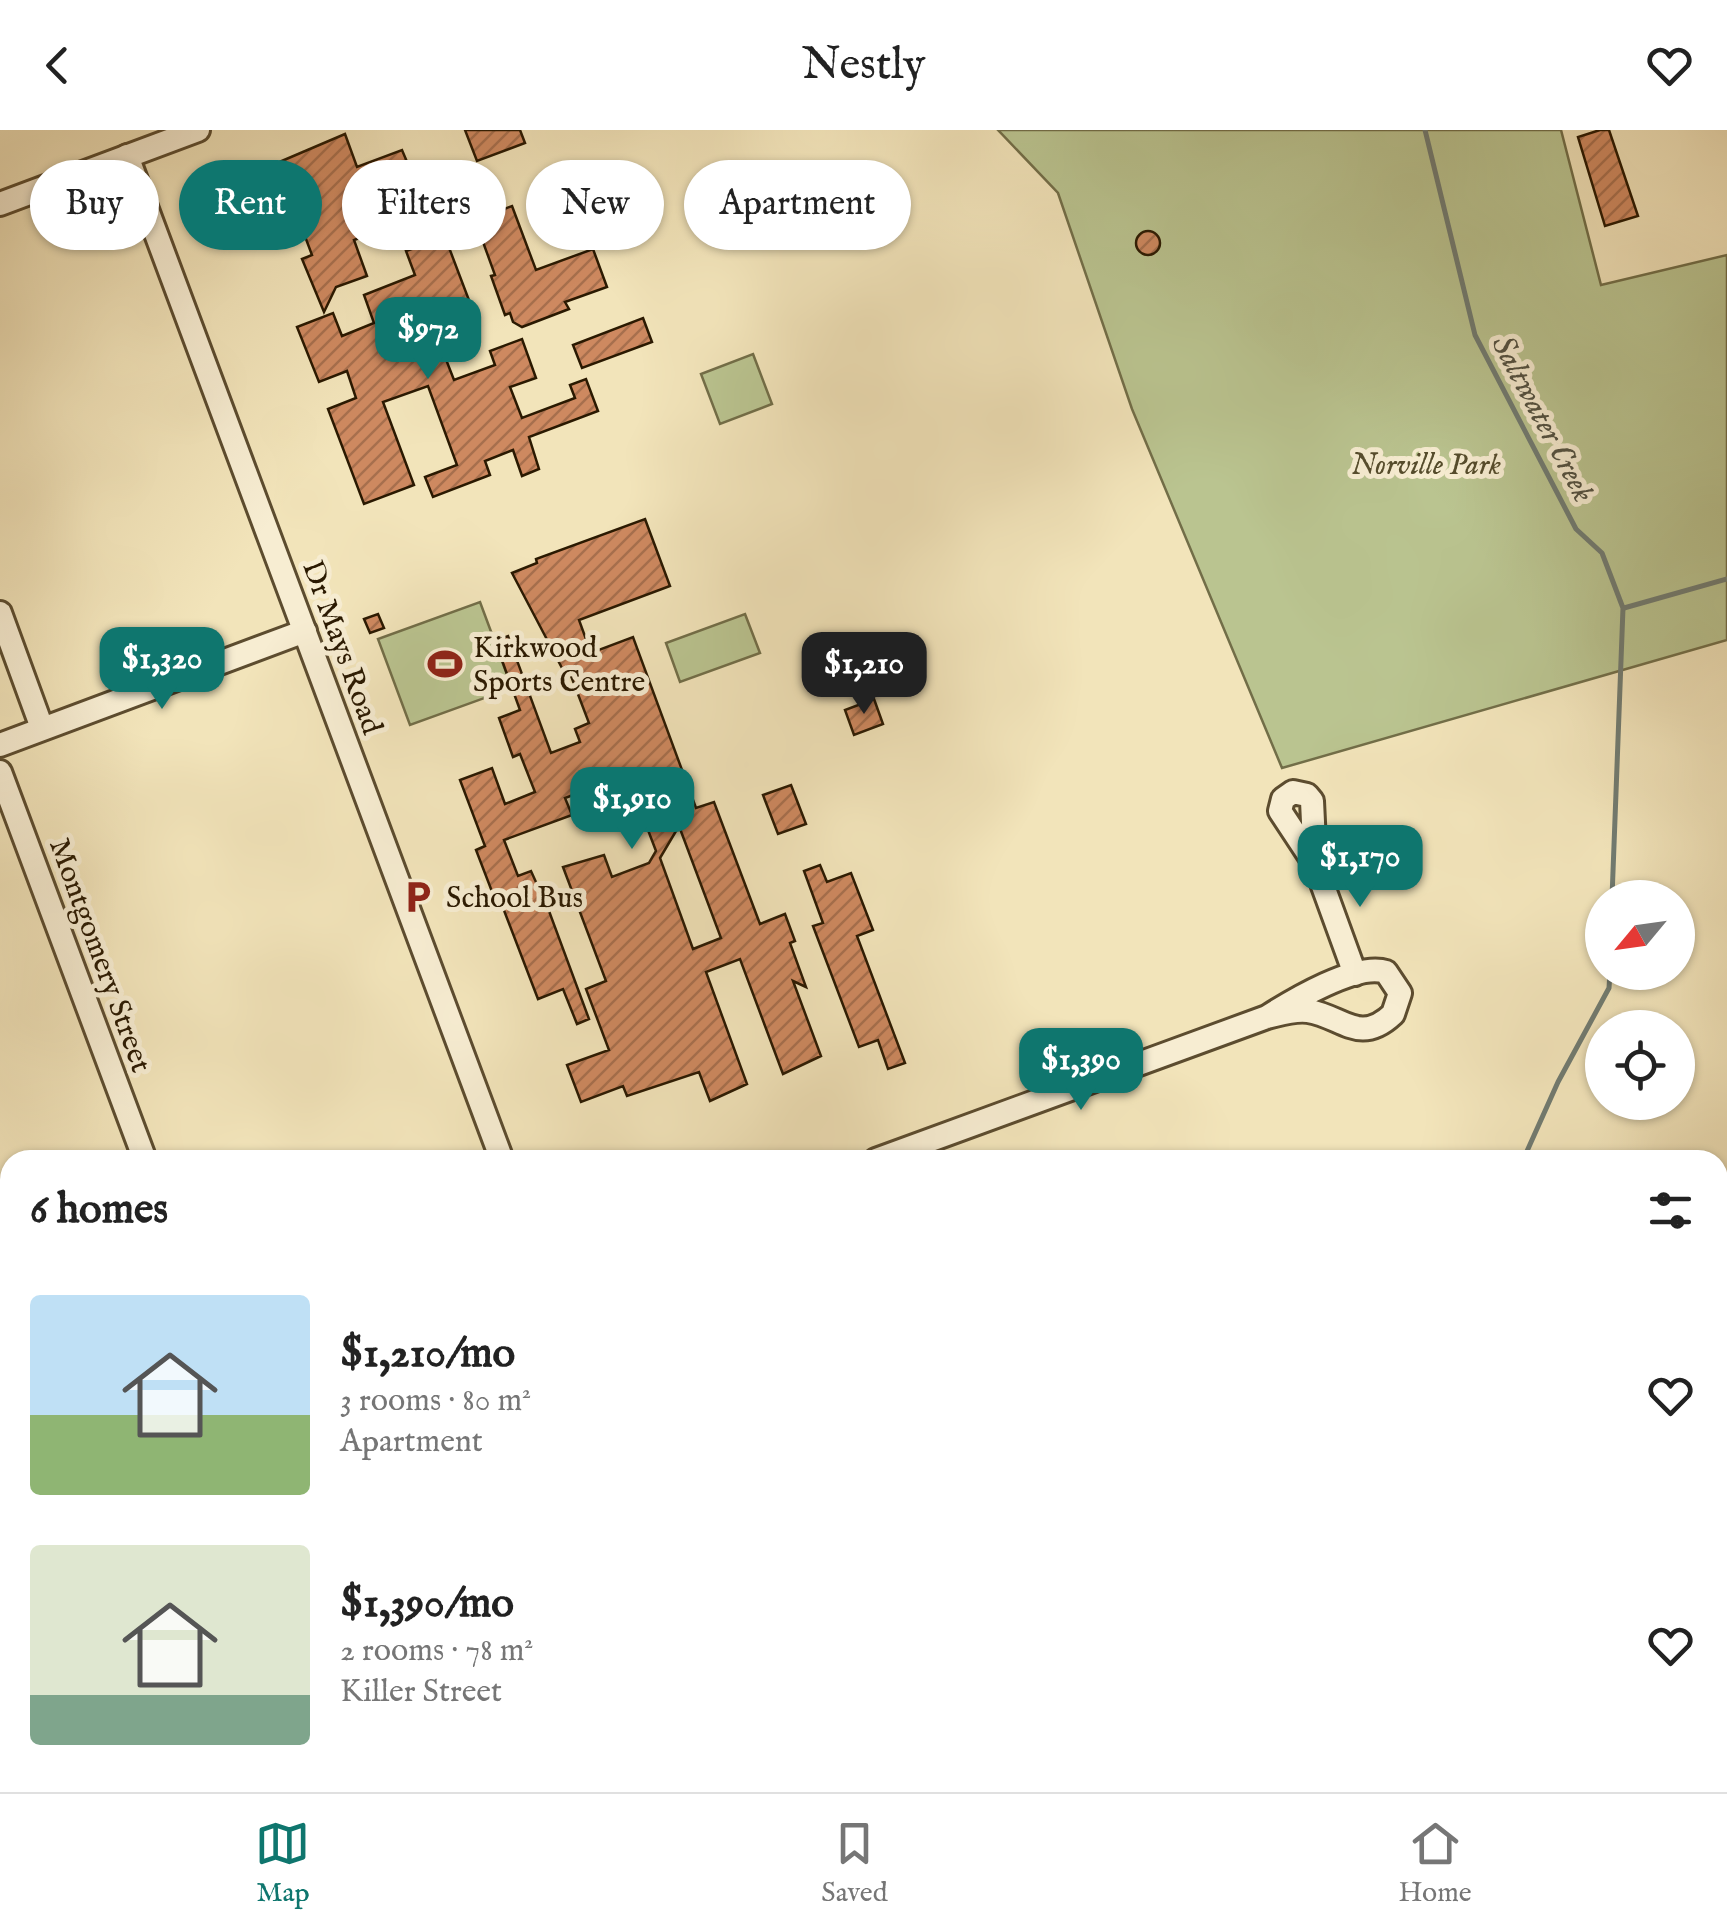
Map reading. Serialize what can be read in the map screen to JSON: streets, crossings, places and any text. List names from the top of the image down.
{
  "streets": {
    "street": ["Dr Mays Road", "Montgomery Street"]
  },
  "water": ["Saltwater Creek"],
  "parks": ["Norville Park"],
  "places": {
    "sports": ["Kirkwood Sports Centre"],
    "parking": ["School Bus"]
  },
  "north": "bottom left",
  "page": {
    "header": "Nestly",
    "chip": [
      "Buy",
      "Rent",
      "Filters",
      "New",
      "Apartment"
    ],
    "price": [
      "$972",
      "$1,320",
      "$1,210",
      "$1,910",
      "$1,170",
      "$1,390"
    ],
    "heading": "6 homes",
    "list": [
      {
        "name": "$1,210/mo",
        "note": "3 rooms · 80 m² · Apartment"
      },
      {
        "name": "$1,390/mo",
        "note": "2 rooms · 78 m² · Killer Street"
      }
    ],
    "tabs": ["Map", "Saved", "Home"]
  }
}
